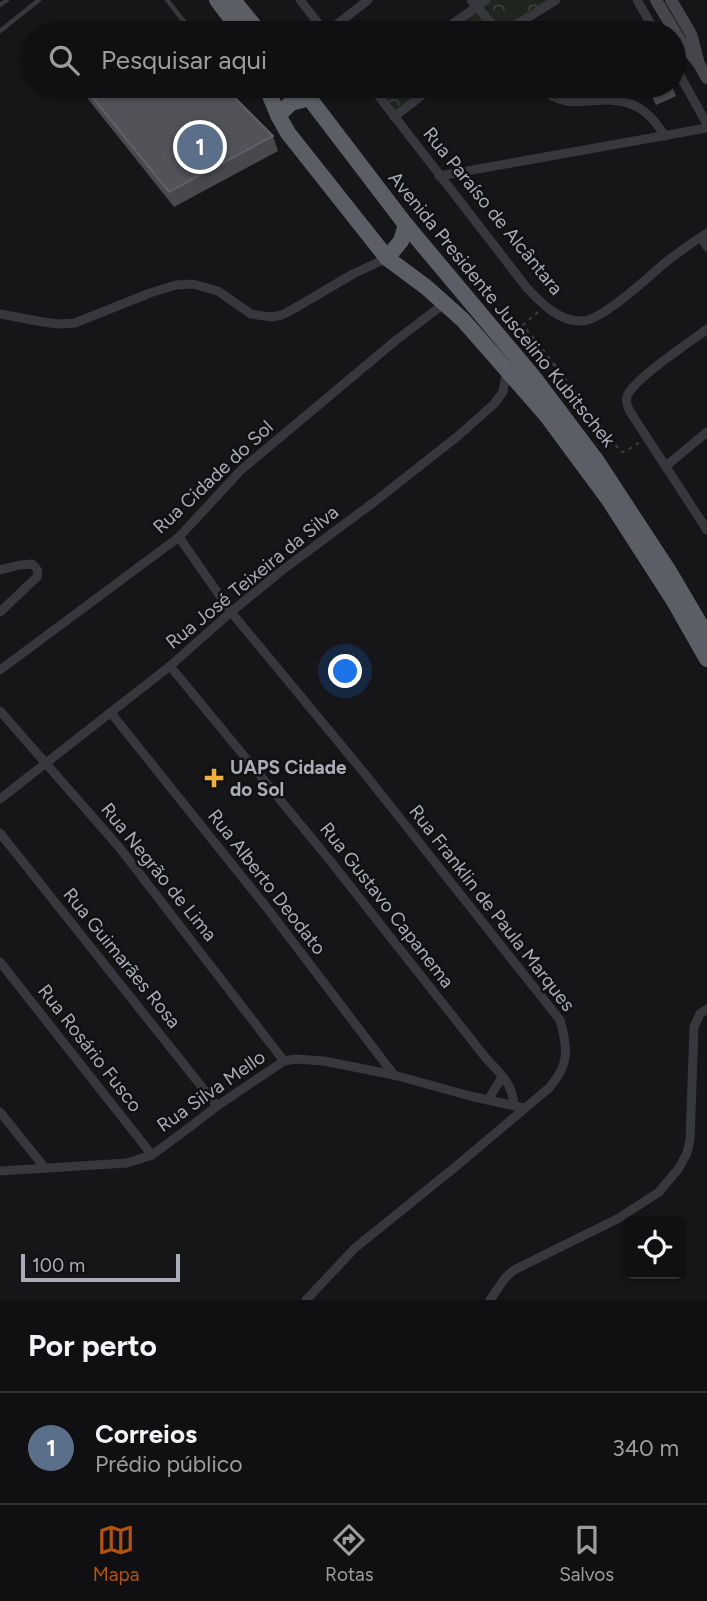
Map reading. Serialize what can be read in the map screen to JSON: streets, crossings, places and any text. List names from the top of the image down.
{
  "streets": {
    "highway": ["Avenida Presidente Juscelino Kubitschek"],
    "street": [
      "Rua Paraíso de Alcântara",
      "Rua Cidade do Sol",
      "Rua José Teixeira da Silva",
      "Rua Negrão de Lima",
      "Rua Alberto Deodato",
      "Rua Gustavo Capanema",
      "Rua Franklin de Paula Marques",
      "Rua Guimarães Rosa",
      "Rua Rosário Fusco",
      "Rua Silva Mello"
    ]
  },
  "crossings": [
    ["Avenida Presidente Juscelino Kubitschek", "Rua Cidade do Sol"],
    ["Avenida Presidente Juscelino Kubitschek", "Rua José Teixeira da Silva"],
    ["Rua Cidade do Sol", "Rua Franklin de Paula Marques"],
    ["Rua José Teixeira da Silva", "Rua Negrão de Lima"],
    ["Rua José Teixeira da Silva", "Rua Alberto Deodato"],
    ["Rua José Teixeira da Silva", "Rua Gustavo Capanema"],
    ["Rua José Teixeira da Silva", "Rua Franklin de Paula Marques"],
    ["Rua Negrão de Lima", "Rua Silva Mello"],
    ["Rua Alberto Deodato", "Rua Silva Mello"],
    ["Rua Gustavo Capanema", "Rua Franklin de Paula Marques"],
    ["Rua Gustavo Capanema", "Rua Silva Mello"],
    ["Rua Franklin de Paula Marques", "Rua Silva Mello"],
    ["Rua Guimarães Rosa", "Rua Silva Mello"],
    ["Rua Rosário Fusco", "Rua Silva Mello"]
  ],
  "places": {
    "health": ["UAPS Cidade do Sol"]
  },
  "scale_bar": "100 m",
  "page": {
    "search": "Pesquisar aqui",
    "pins": "1",
    "scale": "100 m",
    "heading": "Por perto",
    "list": [
      {
        "mark": "1",
        "name": "Correios",
        "note": "Prédio público",
        "value": "340 m"
      }
    ],
    "nav": ["Mapa", "Rotas", "Salvos"]
  }
}
